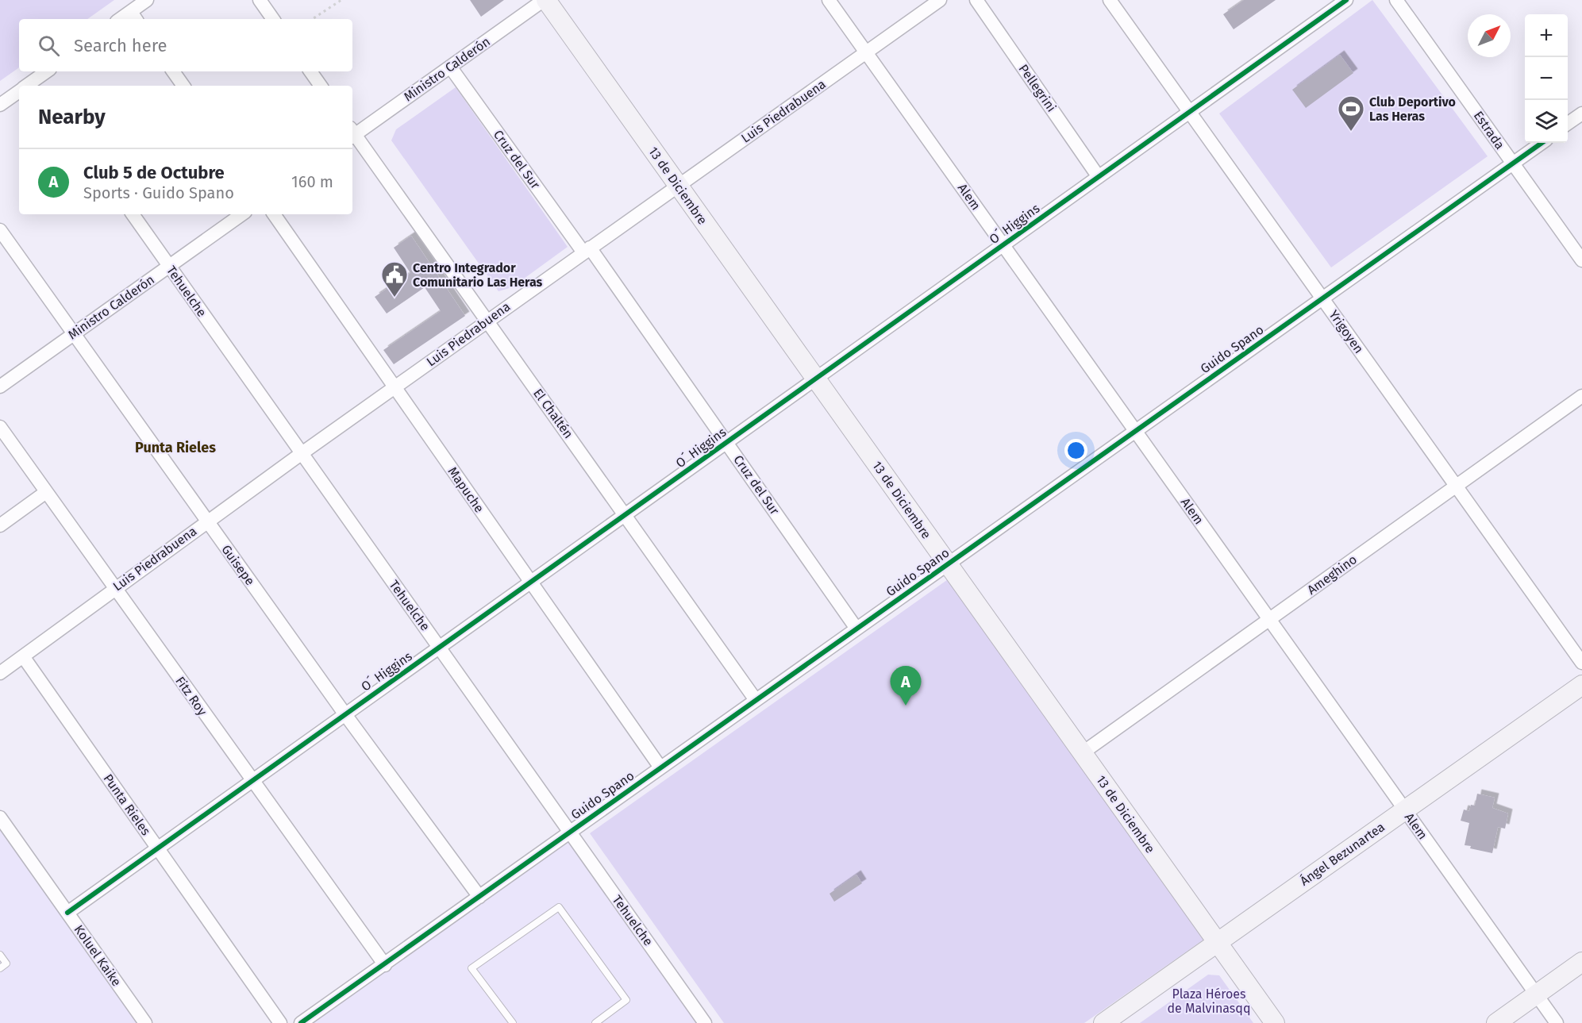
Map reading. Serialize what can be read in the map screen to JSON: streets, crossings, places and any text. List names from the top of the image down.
{
  "streets": {
    "street": [
      "Ministro Calderón",
      "Pellegrini",
      "Luis Piedrabuena",
      "Estrada",
      "Cruz del Sur",
      "13 de Diciembre",
      "Alem",
      "O´ Higgins",
      "Tehuelche",
      "Yrigoyen",
      "Guido Spano",
      "El Chaltén",
      "Mapuche",
      "Guisepe",
      "Ameghino",
      "Fitz Roy",
      "Punta Rieles",
      "Ángel Bezunartea",
      "Koluel Kaike"
    ]
  },
  "crossings": [
    ["Ministro Calderón", "Cruz del Sur"],
    ["Ministro Calderón", "13 de Diciembre"],
    ["Ministro Calderón", "Tehuelche"],
    ["Ministro Calderón", "Guisepe"],
    ["Pellegrini", "O´ Higgins"],
    ["Luis Piedrabuena", "Cruz del Sur"],
    ["Luis Piedrabuena", "13 de Diciembre"],
    ["Luis Piedrabuena", "Alem"],
    ["Luis Piedrabuena", "Tehuelche"],
    ["Luis Piedrabuena", "El Chaltén"],
    ["Luis Piedrabuena", "Mapuche"],
    ["Luis Piedrabuena", "Guisepe"],
    ["Luis Piedrabuena", "Fitz Roy"],
    ["Luis Piedrabuena", "Punta Rieles"],
    ["Estrada", "Guido Spano"],
    ["Cruz del Sur", "O´ Higgins"],
    ["Cruz del Sur", "Guido Spano"],
    ["13 de Diciembre", "O´ Higgins"],
    ["13 de Diciembre", "Guido Spano"],
    ["13 de Diciembre", "Ameghino"],
    ["13 de Diciembre", "Ángel Bezunartea"],
    ["Alem", "O´ Higgins"],
    ["Alem", "Guido Spano"],
    ["Alem", "Ameghino"],
    ["Alem", "Ángel Bezunartea"],
    ["O´ Higgins", "Tehuelche"],
    ["O´ Higgins", "Yrigoyen"],
    ["O´ Higgins", "El Chaltén"],
    ["O´ Higgins", "Mapuche"],
    ["O´ Higgins", "Guisepe"],
    ["O´ Higgins", "Fitz Roy"],
    ["O´ Higgins", "Punta Rieles"],
    ["O´ Higgins", "Koluel Kaike"],
    ["Tehuelche", "Guido Spano"],
    ["Yrigoyen", "Guido Spano"],
    ["Yrigoyen", "Ameghino"],
    ["Guido Spano", "El Chaltén"],
    ["Guido Spano", "Mapuche"],
    ["Guido Spano", "Guisepe"],
    ["Guido Spano", "Fitz Roy"]
  ],
  "districts": ["Punta Rieles"],
  "parks": ["Plaza Héroes de Malvinasqq"],
  "places": {
    "sports": ["Club Deportivo Las Heras"],
    "public building": ["Centro Integrador Comunitario Las Heras"]
  },
  "north": "top right",
  "page": {
    "map_buttons": ["+", "−"],
    "search": "Search here",
    "heading": "Nearby",
    "list": [
      {
        "mark": "A",
        "name": "Club 5 de Octubre",
        "note": "Sports · Guido Spano",
        "value": "160 m"
      }
    ],
    "pins": "A"
  }
}
